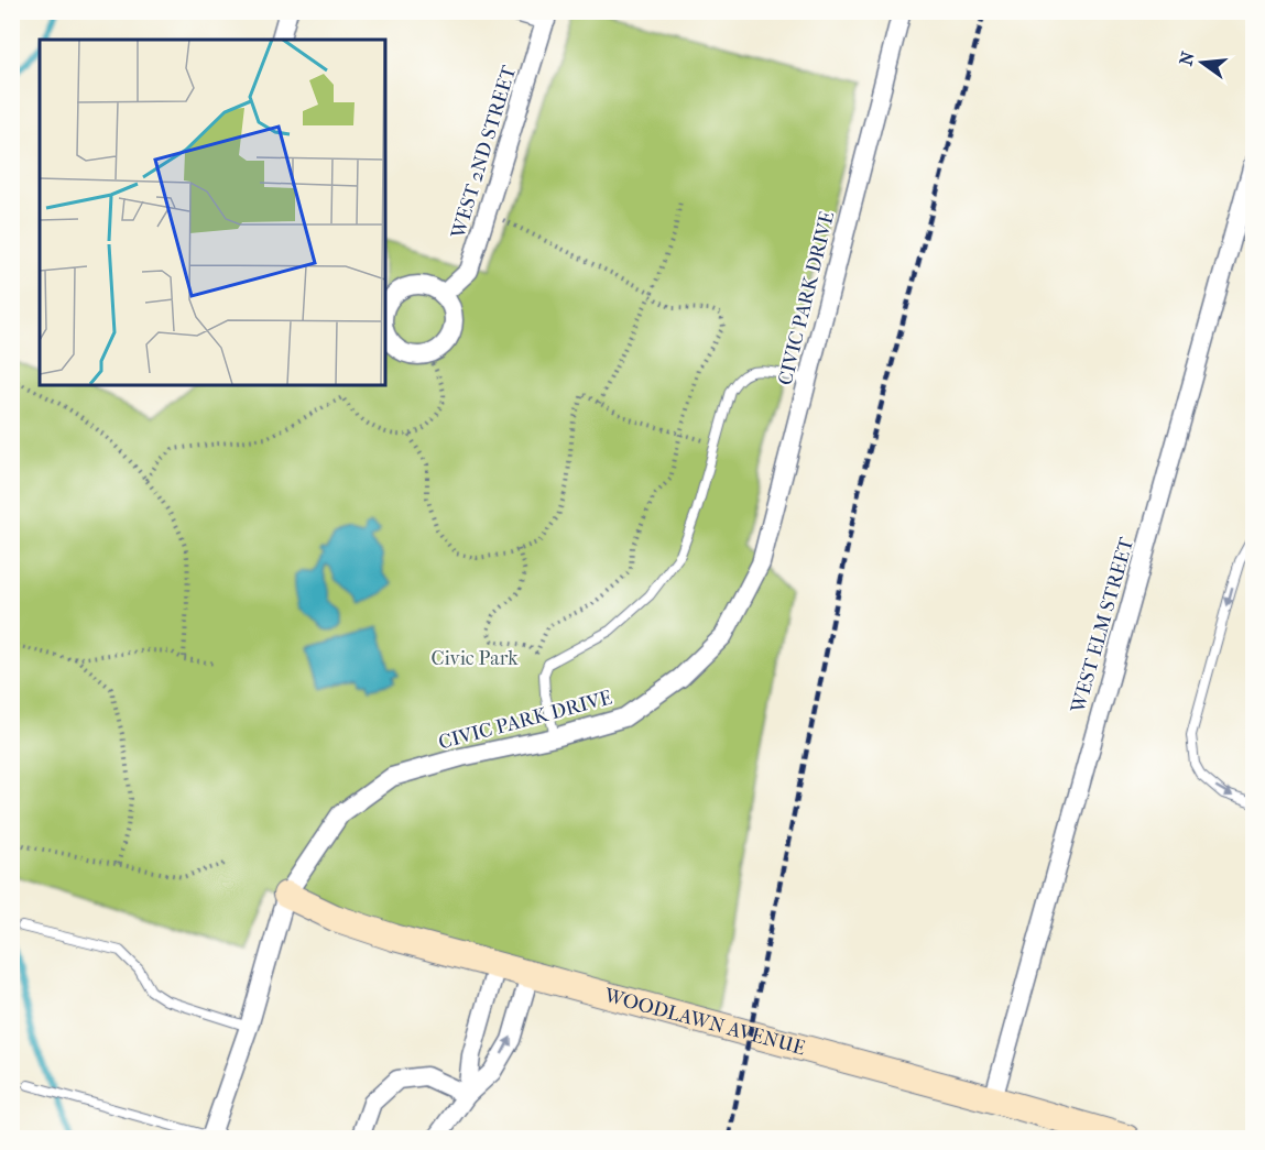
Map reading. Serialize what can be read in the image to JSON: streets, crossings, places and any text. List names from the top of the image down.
{
  "streets": {
    "street": [
      "WEST 2ND STREET",
      "CIVIC PARK DRIVE",
      "WEST ELM STREET",
      "WOODLAWN AVENUE"
    ]
  },
  "crossings": [
    ["CIVIC PARK DRIVE", "WOODLAWN AVENUE"],
    ["WEST ELM STREET", "WOODLAWN AVENUE"]
  ],
  "parks": ["Civic Park"],
  "north": "left"
}
